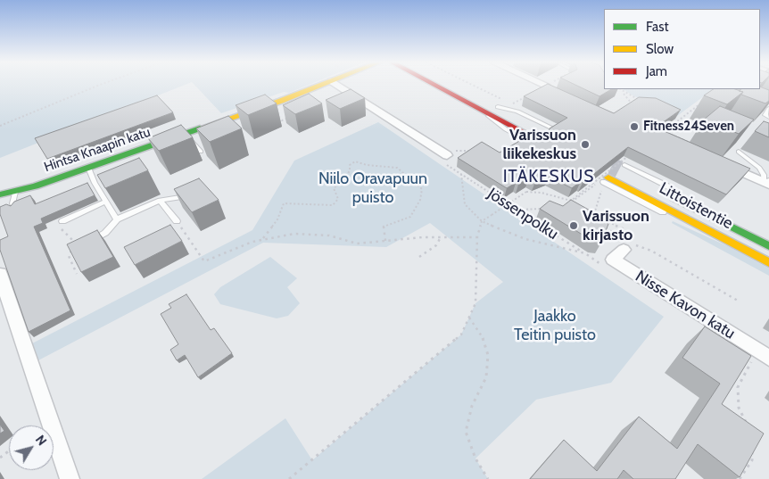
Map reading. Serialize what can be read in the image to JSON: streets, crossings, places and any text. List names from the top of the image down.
{
  "streets": {
    "main road": ["Hintsa Knaapin katu", "Littoistentie"],
    "street": ["Nisse Kavon katu"],
    "path": ["Jössenpolku"]
  },
  "districts": ["ITÄKESKUS"],
  "parks": ["Niilo Oravapuun puisto", "Jaakko Teitin puisto"],
  "places": ["Fitness24Seven", "Varissuon liikekeskus", "Varissuon kirjasto"],
  "legend": ["Fast", "Slow", "Jam"],
  "north": "top right"
}
